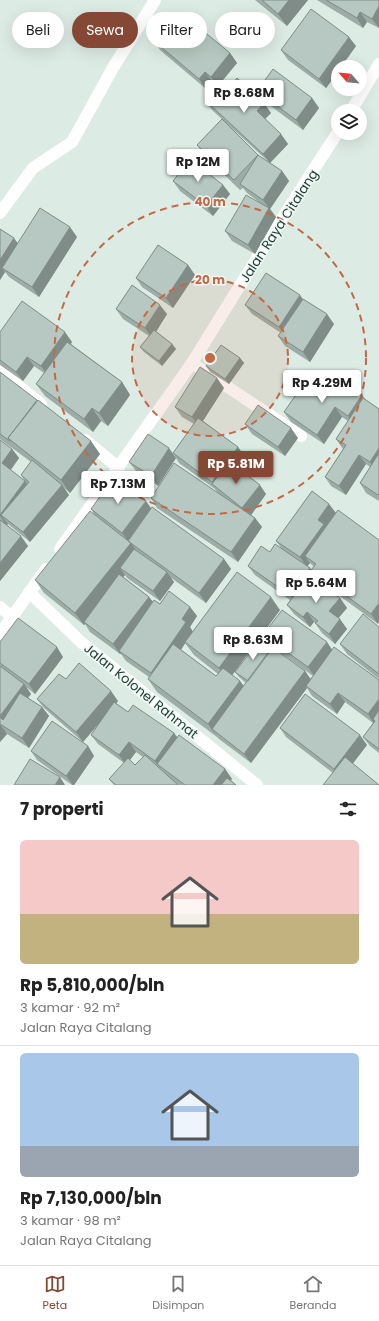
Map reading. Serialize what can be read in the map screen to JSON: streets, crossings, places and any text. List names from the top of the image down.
{
  "streets": {
    "street": ["Jalan Raya Citalang", "Jalan Kolonel Rahmat"]
  },
  "crossings": [
    ["Jalan Raya Citalang", "Jalan Kolonel Rahmat"]
  ],
  "north": "top left",
  "page": {
    "chip": [
      "Beli",
      "Sewa",
      "Filter",
      "Baru"
    ],
    "price": [
      "Rp 8.68M",
      "Rp 12M",
      "Rp 4.29M",
      "Rp 5.81M",
      "Rp 7.13M",
      "Rp 5.64M",
      "Rp 8.63M"
    ],
    "heading": "7 properti",
    "list": [
      {
        "name": "Rp 5,810,000/bln",
        "note": "3 kamar · 92 m² · Jalan Raya Citalang"
      },
      {
        "name": "Rp 7,130,000/bln",
        "note": "3 kamar · 98 m² · Jalan Raya Citalang"
      }
    ],
    "tabs": ["Peta", "Disimpan", "Beranda"]
  },
  "rings": ["40 m", "20 m"]
}
